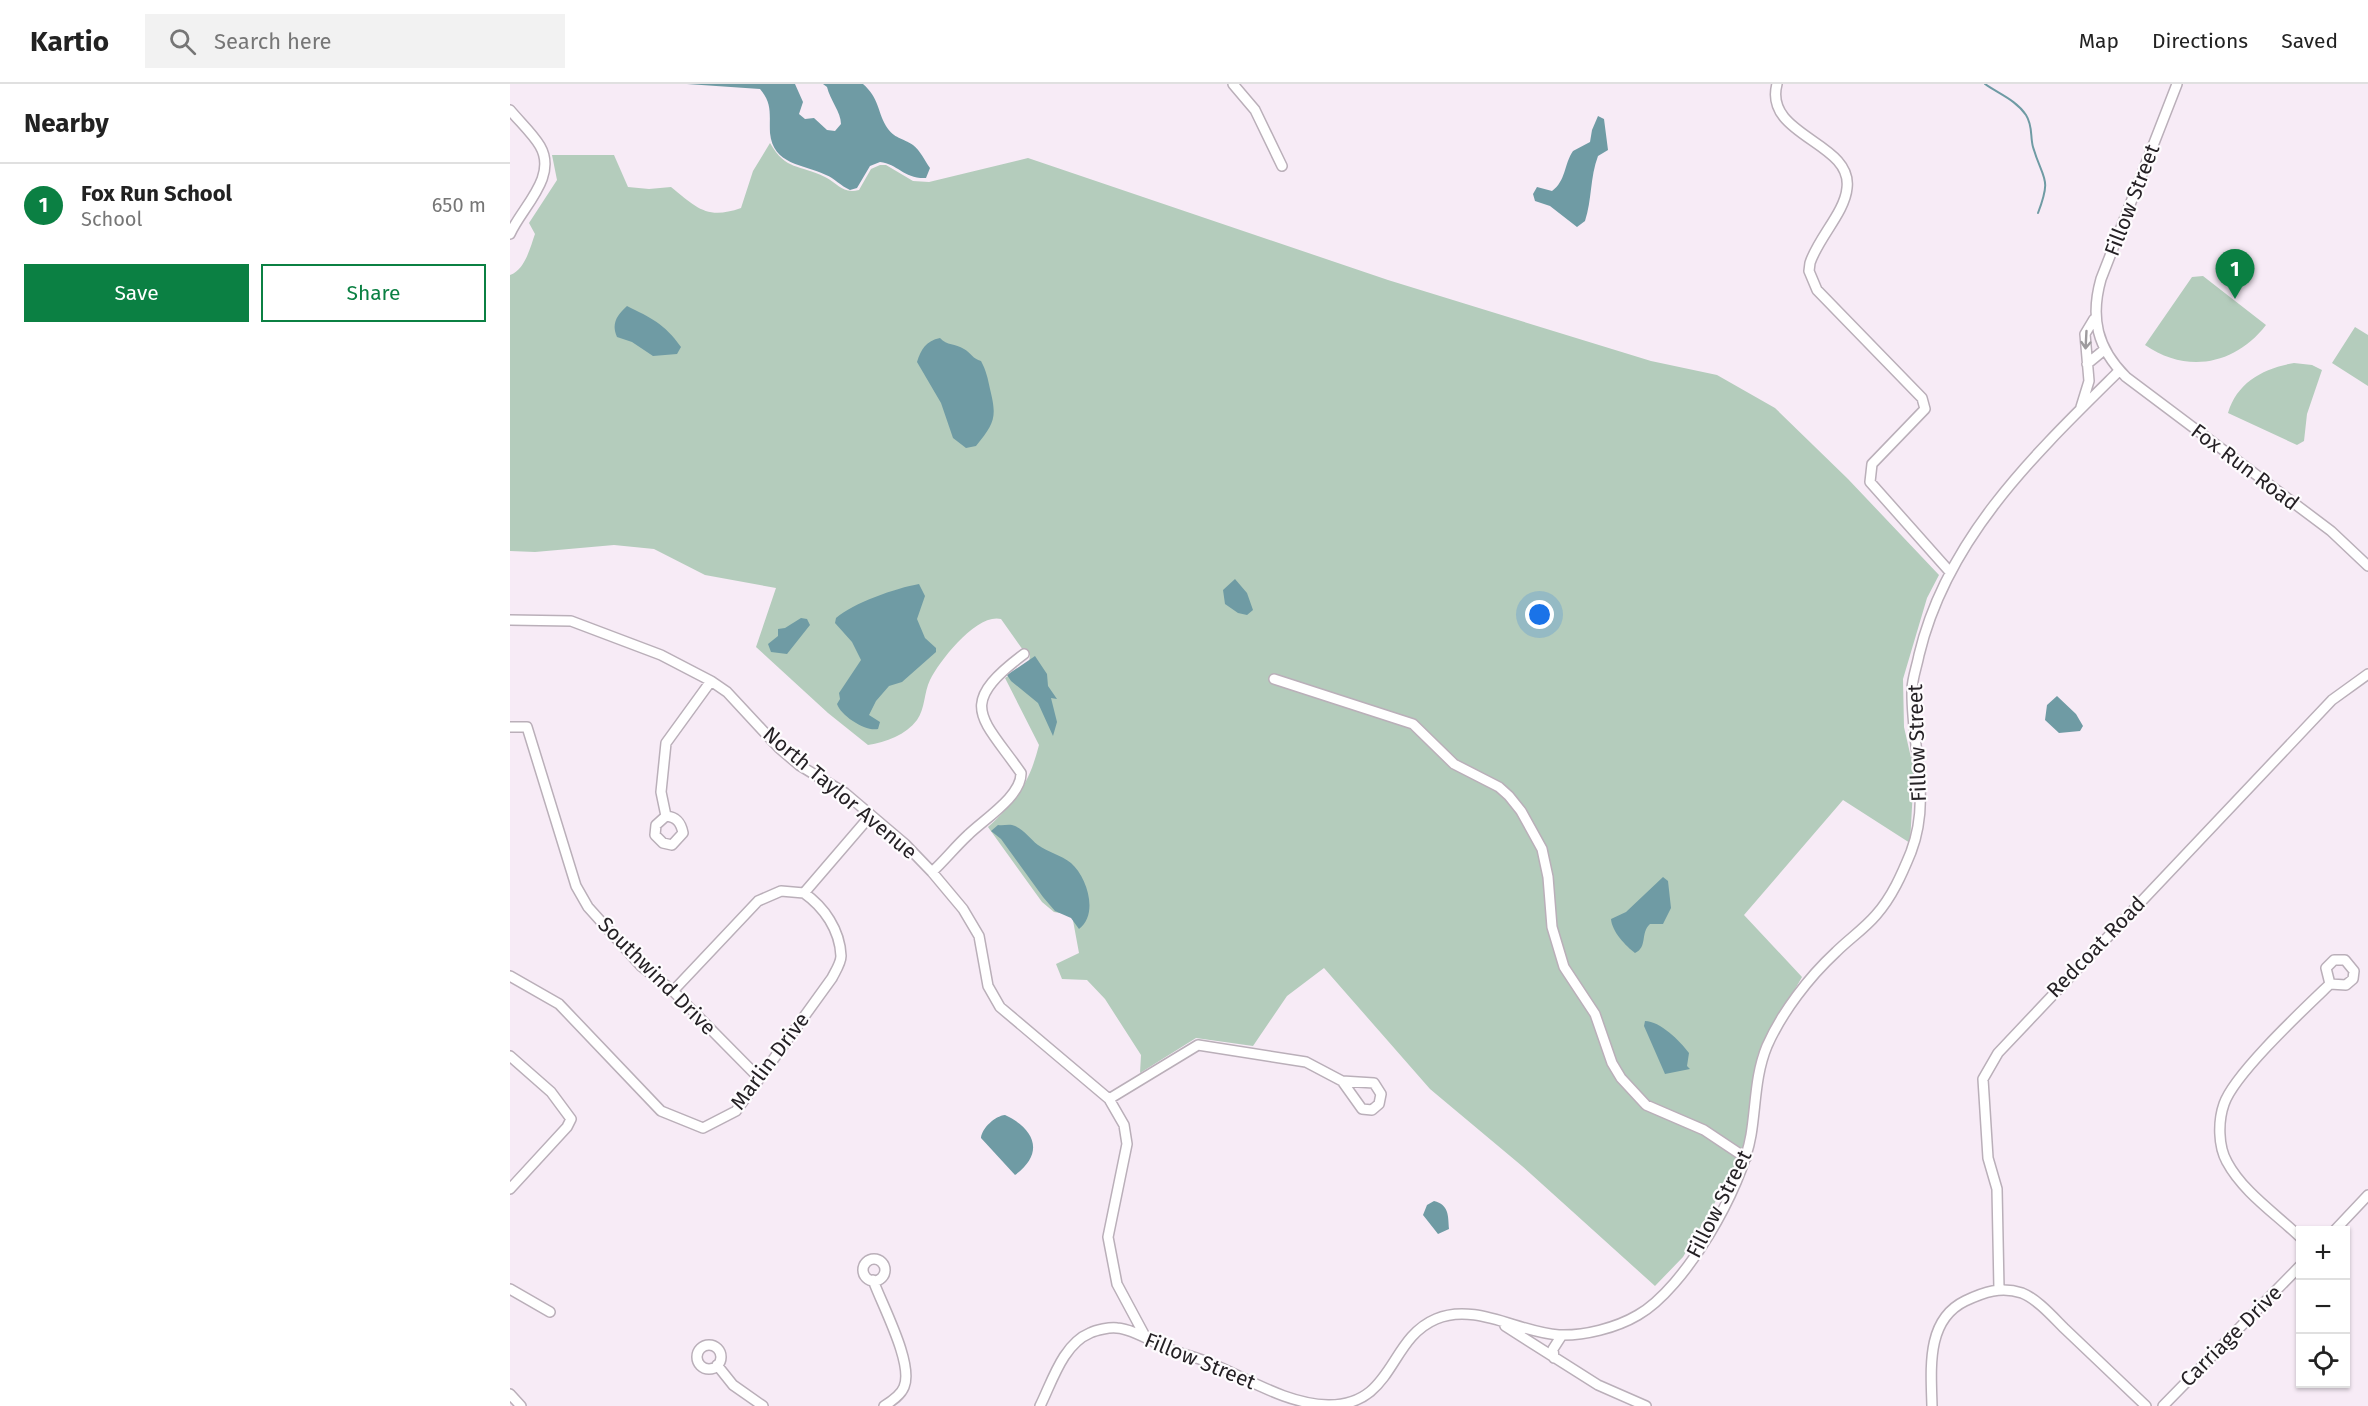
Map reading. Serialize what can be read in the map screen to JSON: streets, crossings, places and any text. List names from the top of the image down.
{
  "streets": {
    "street": [
      "Fillow Street",
      "Fox Run Road",
      "North Taylor Avenue",
      "Redcoat Road",
      "Southwind Drive",
      "Marlin Drive",
      "Carriage Drive"
    ]
  },
  "crossings": [
    ["Fillow Street", "Fox Run Road"],
    ["Fillow Street", "North Taylor Avenue"],
    ["Southwind Drive", "Marlin Drive"]
  ],
  "page": {
    "header": "Kartio",
    "search": "Search here",
    "nav": ["Map", "Directions", "Saved"],
    "heading": "Nearby",
    "list": [
      {
        "mark": "1",
        "name": "Fox Run School",
        "note": "School",
        "value": "650 m"
      }
    ],
    "buttons": ["Save", "Share"],
    "pins": "1",
    "map_buttons": ["+", "−"]
  }
}
